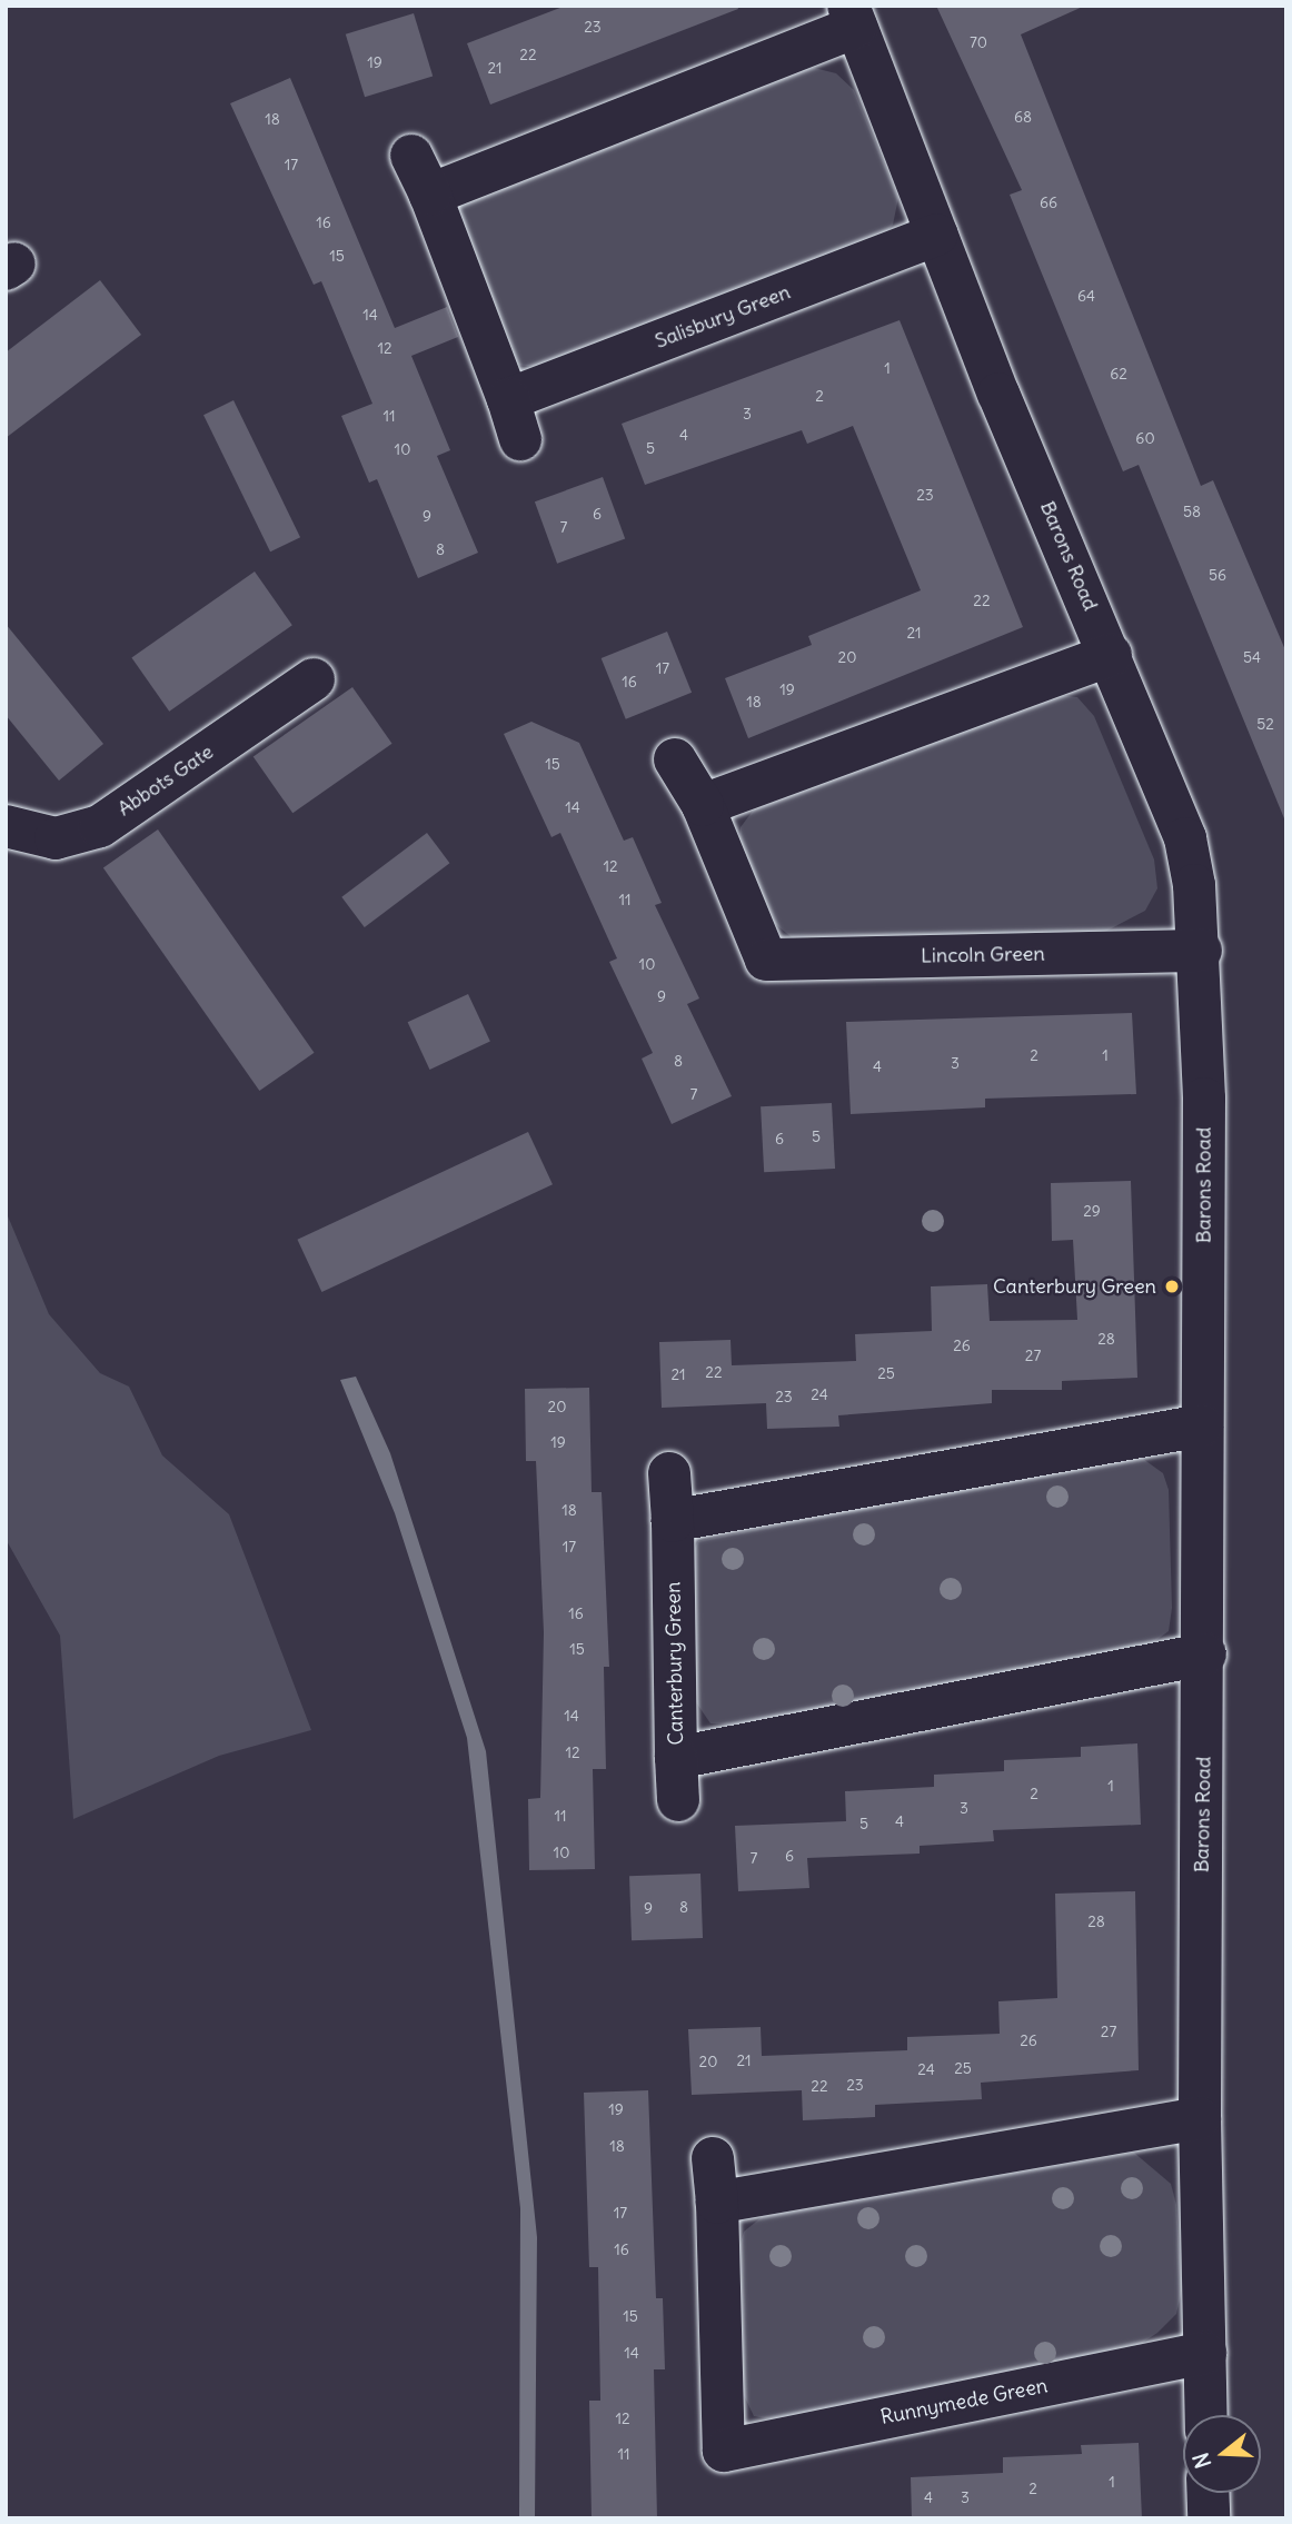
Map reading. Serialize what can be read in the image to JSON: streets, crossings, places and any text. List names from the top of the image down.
{
  "streets": {
    "street": [
      "Salisbury Green",
      "Barons Road",
      "Abbots Gate",
      "Lincoln Green",
      "Canterbury Green",
      "Runnymede Green"
    ]
  },
  "crossings": [
    ["Salisbury Green", "Barons Road"],
    ["Barons Road", "Lincoln Green"],
    ["Barons Road", "Canterbury Green"],
    ["Barons Road", "Runnymede Green"]
  ],
  "places": ["Canterbury Green"],
  "house_numbers": [
    "23",
    "70",
    "22",
    "19",
    "21",
    "68",
    "18",
    "17",
    "66",
    "16",
    "15",
    "64",
    "14",
    "12",
    "1",
    "62",
    "2",
    "3",
    "11",
    "4",
    "60",
    "5",
    "10",
    "23",
    "58",
    "6",
    "9",
    "7",
    "8",
    "56",
    "22",
    "21",
    "20",
    "54",
    "17",
    "16",
    "19",
    "18",
    "52",
    "15",
    "14",
    "12",
    "11",
    "10",
    "9",
    "2",
    "1",
    "8",
    "3",
    "4",
    "7",
    "5",
    "6",
    "29",
    "28",
    "26",
    "27",
    "22",
    "25",
    "21",
    "24",
    "23",
    "20",
    "19",
    "18",
    "17",
    "16",
    "15",
    "14",
    "12",
    "1",
    "2",
    "3",
    "11",
    "4",
    "5",
    "10",
    "6",
    "7",
    "8",
    "9",
    "28",
    "27",
    "26",
    "21",
    "20",
    "25",
    "24",
    "23",
    "22",
    "19",
    "18",
    "17",
    "16",
    "15",
    "14",
    "12",
    "11",
    "1",
    "2",
    "4",
    "3"
  ],
  "north": "left"
}
